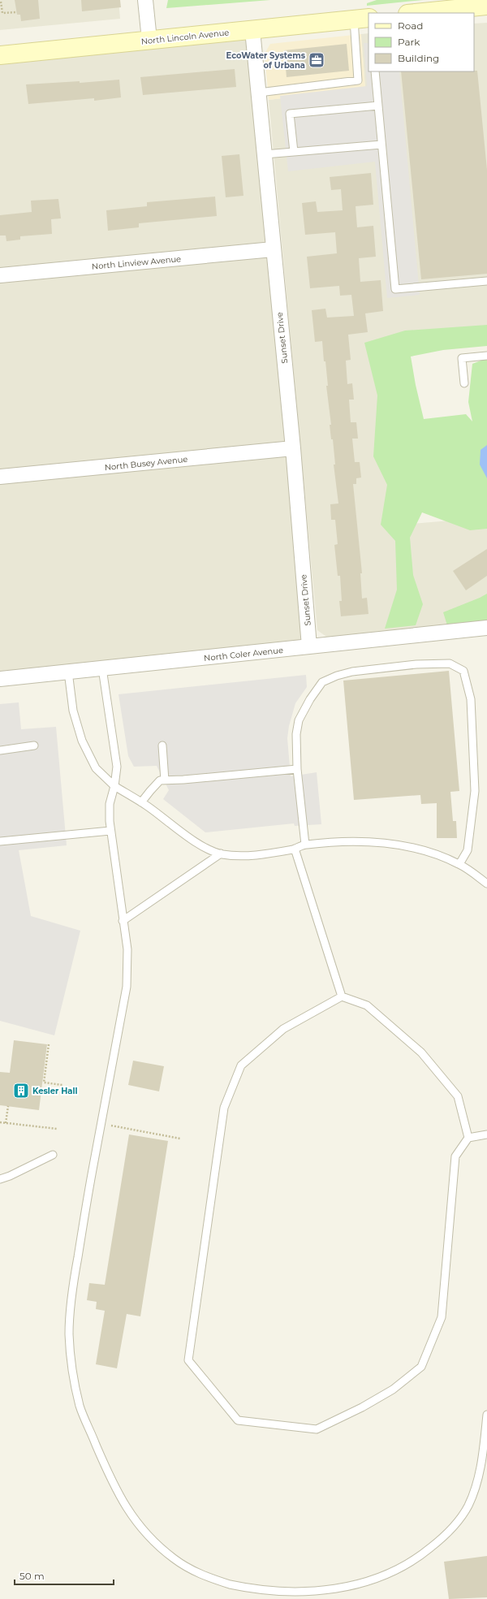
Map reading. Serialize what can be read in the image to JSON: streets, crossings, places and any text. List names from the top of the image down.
{
  "streets": {
    "main road": ["North Lincoln Avenue"],
    "street": [
      "North Linview Avenue",
      "Sunset Drive",
      "North Busey Avenue",
      "North Coler Avenue"
    ]
  },
  "crossings": [
    ["North Lincoln Avenue", "Sunset Drive"],
    ["North Linview Avenue", "Sunset Drive"],
    ["Sunset Drive", "North Busey Avenue"],
    ["Sunset Drive", "North Coler Avenue"]
  ],
  "places": {
    "office": ["EcoWater Systems of Urbana"],
    "building": ["Kesler Hall"]
  },
  "legend": ["Road", "Park", "Building"],
  "scale_bar": "50 m"
}
